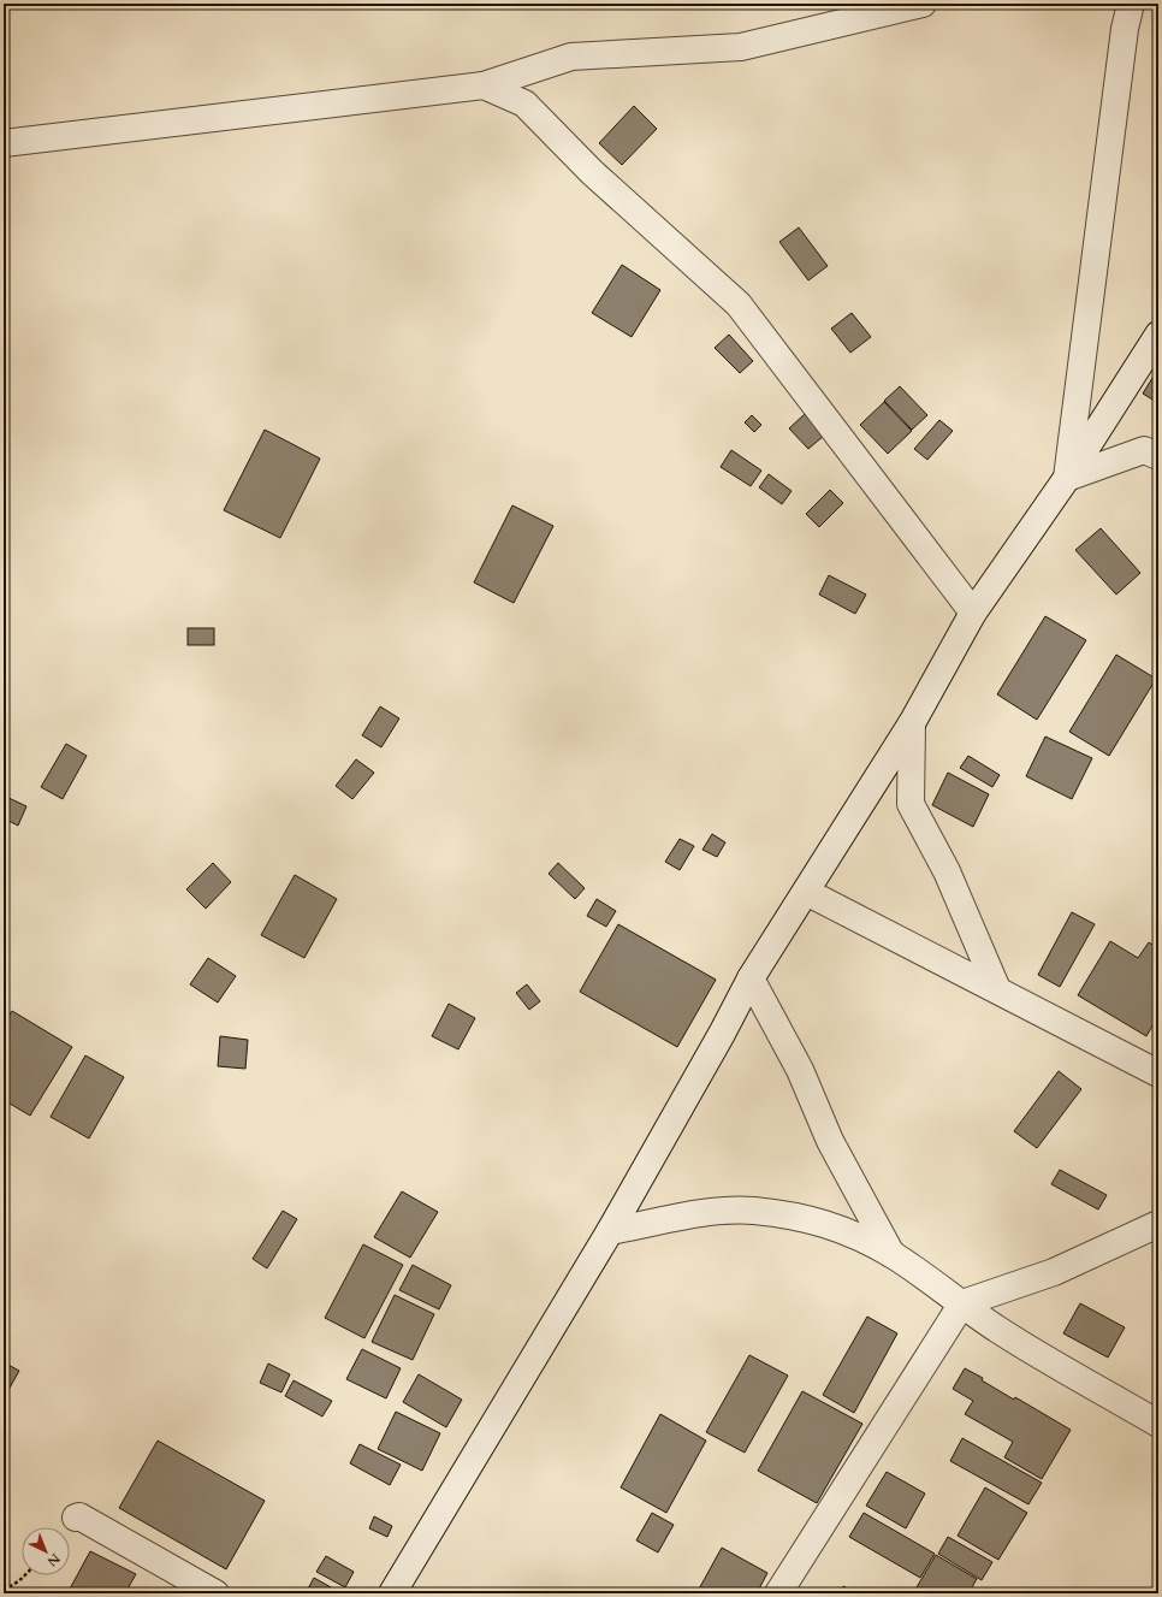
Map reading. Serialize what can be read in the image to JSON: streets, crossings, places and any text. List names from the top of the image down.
{
  "north": "bottom right"
}
